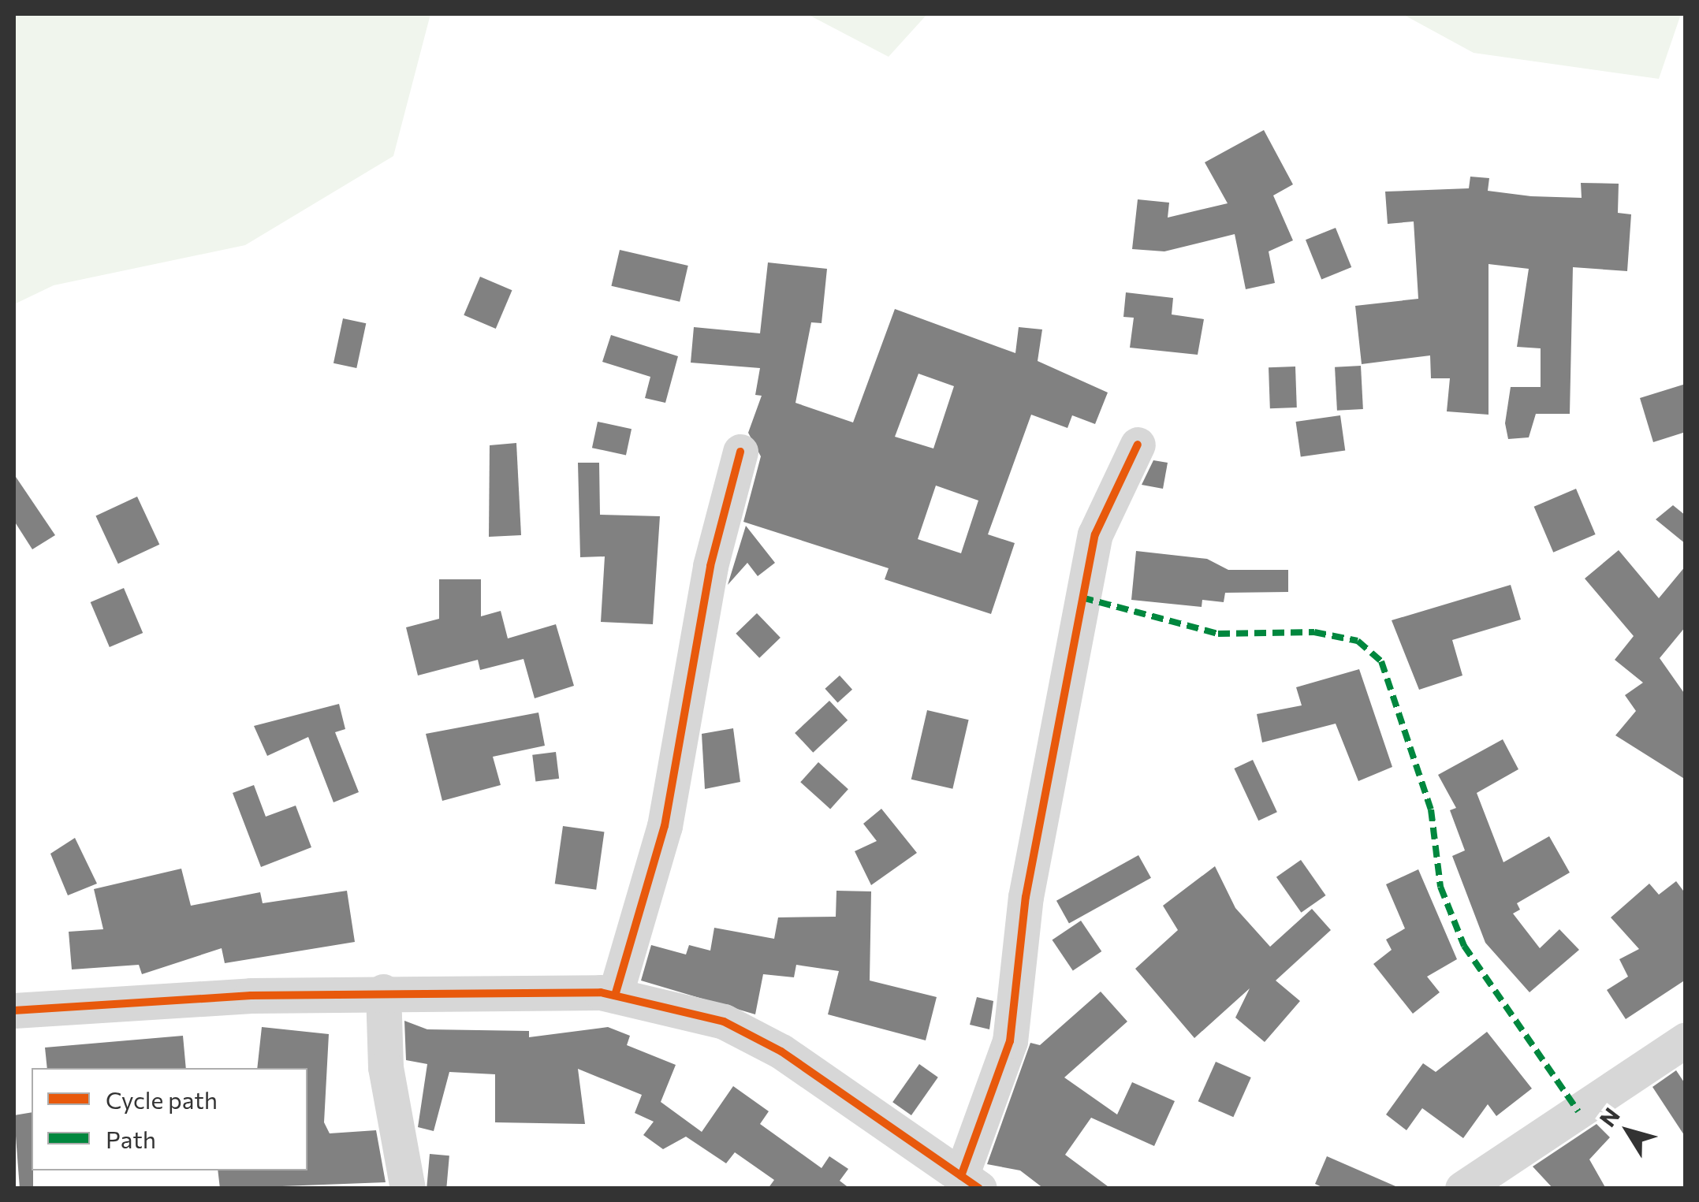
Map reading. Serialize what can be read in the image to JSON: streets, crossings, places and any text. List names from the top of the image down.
{
  "legend": ["Cycle path", "Path"],
  "north": "top left"
}
